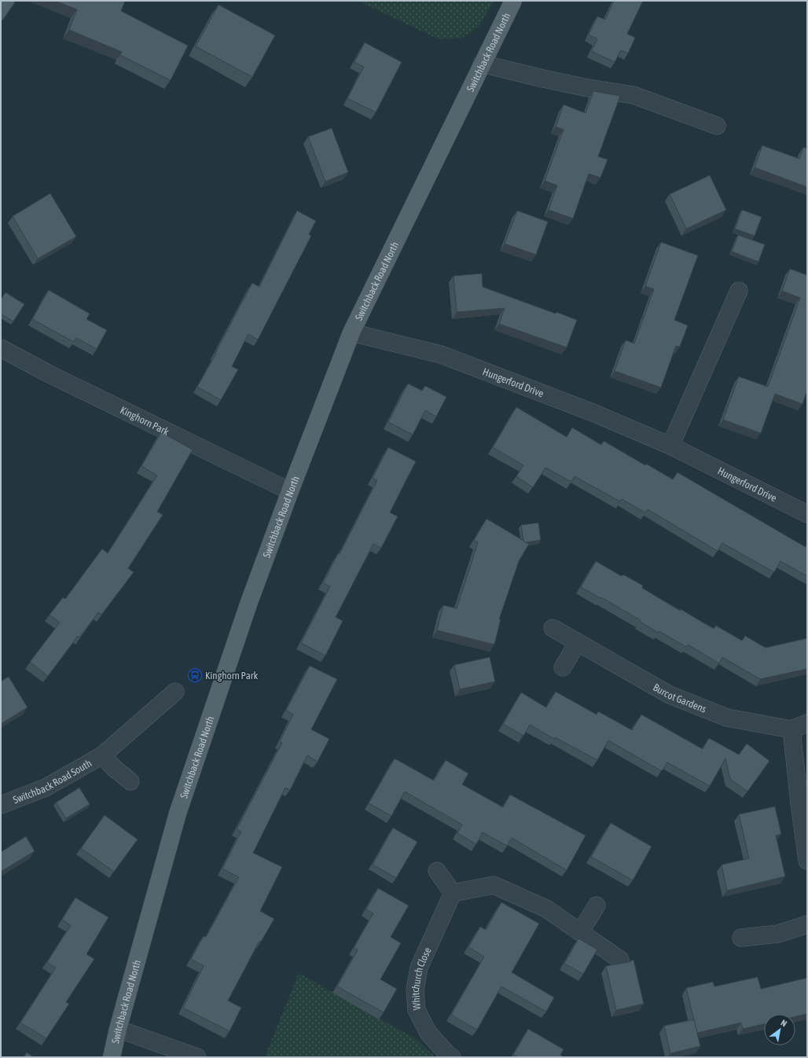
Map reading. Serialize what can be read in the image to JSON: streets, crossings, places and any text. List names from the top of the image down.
{
  "streets": {
    "main road": ["Switchback Road North"],
    "street": [
      "Hungerford Drive",
      "Kinghorn Park",
      "Burcot Gardens",
      "Switchback Road South",
      "Whitchurch Close"
    ]
  },
  "crossings": [
    ["Switchback Road North", "Hungerford Drive"],
    ["Switchback Road North", "Kinghorn Park"]
  ],
  "places": {
    "bus stop": ["Kinghorn Park"]
  },
  "north": "top right"
}
